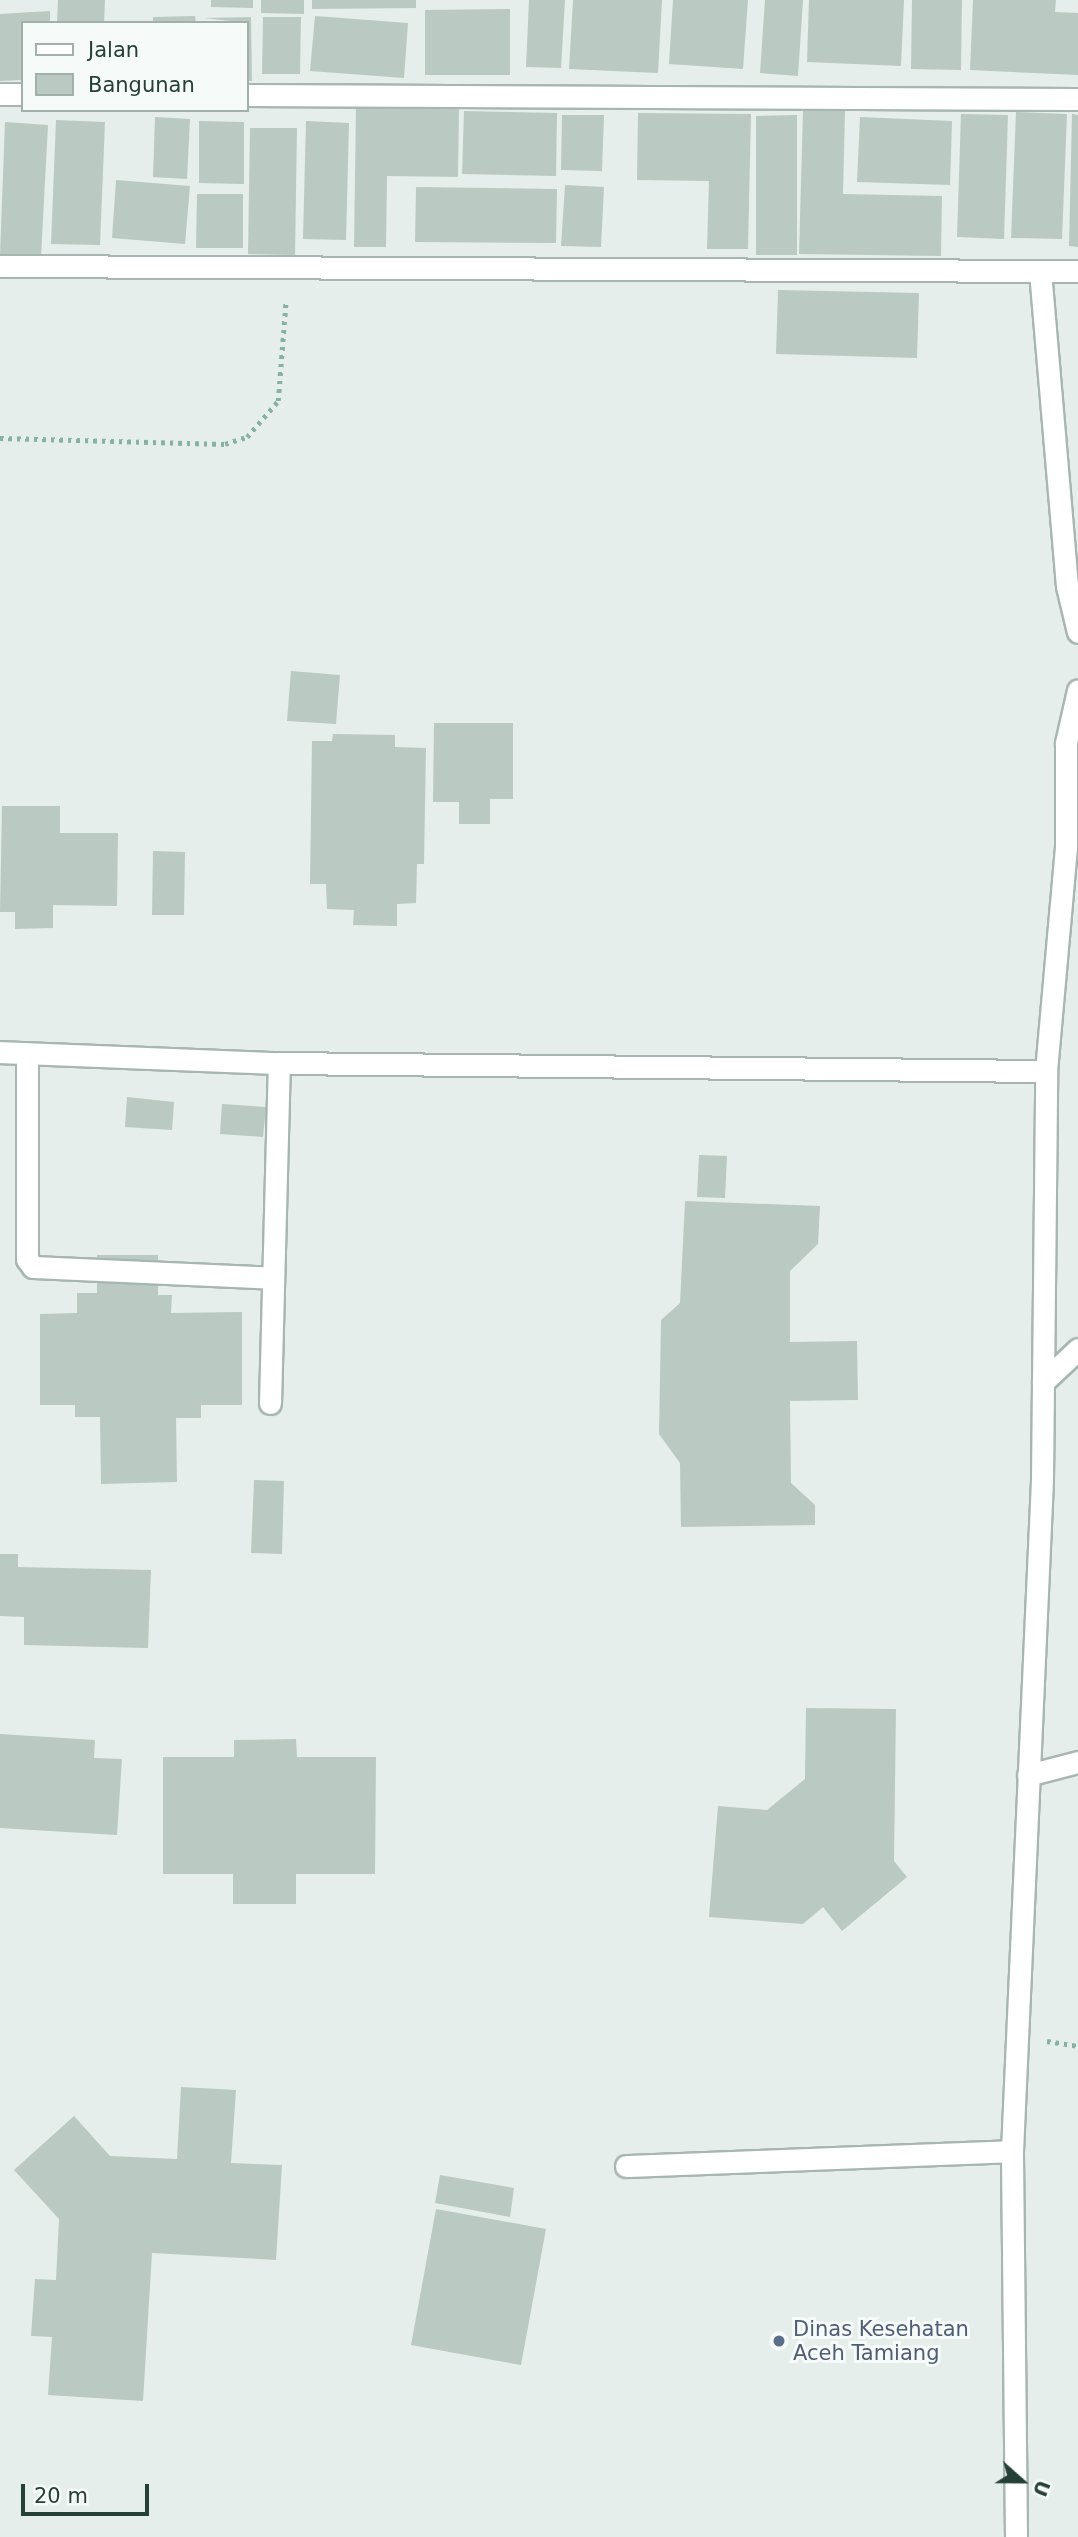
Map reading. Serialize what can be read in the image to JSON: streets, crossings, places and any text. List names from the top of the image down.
{
  "places": ["Dinas Kesehatan Aceh Tamiang"],
  "legend": ["Jalan", "Bangunan"],
  "scale_bar": "20 m",
  "north": "right"
}
